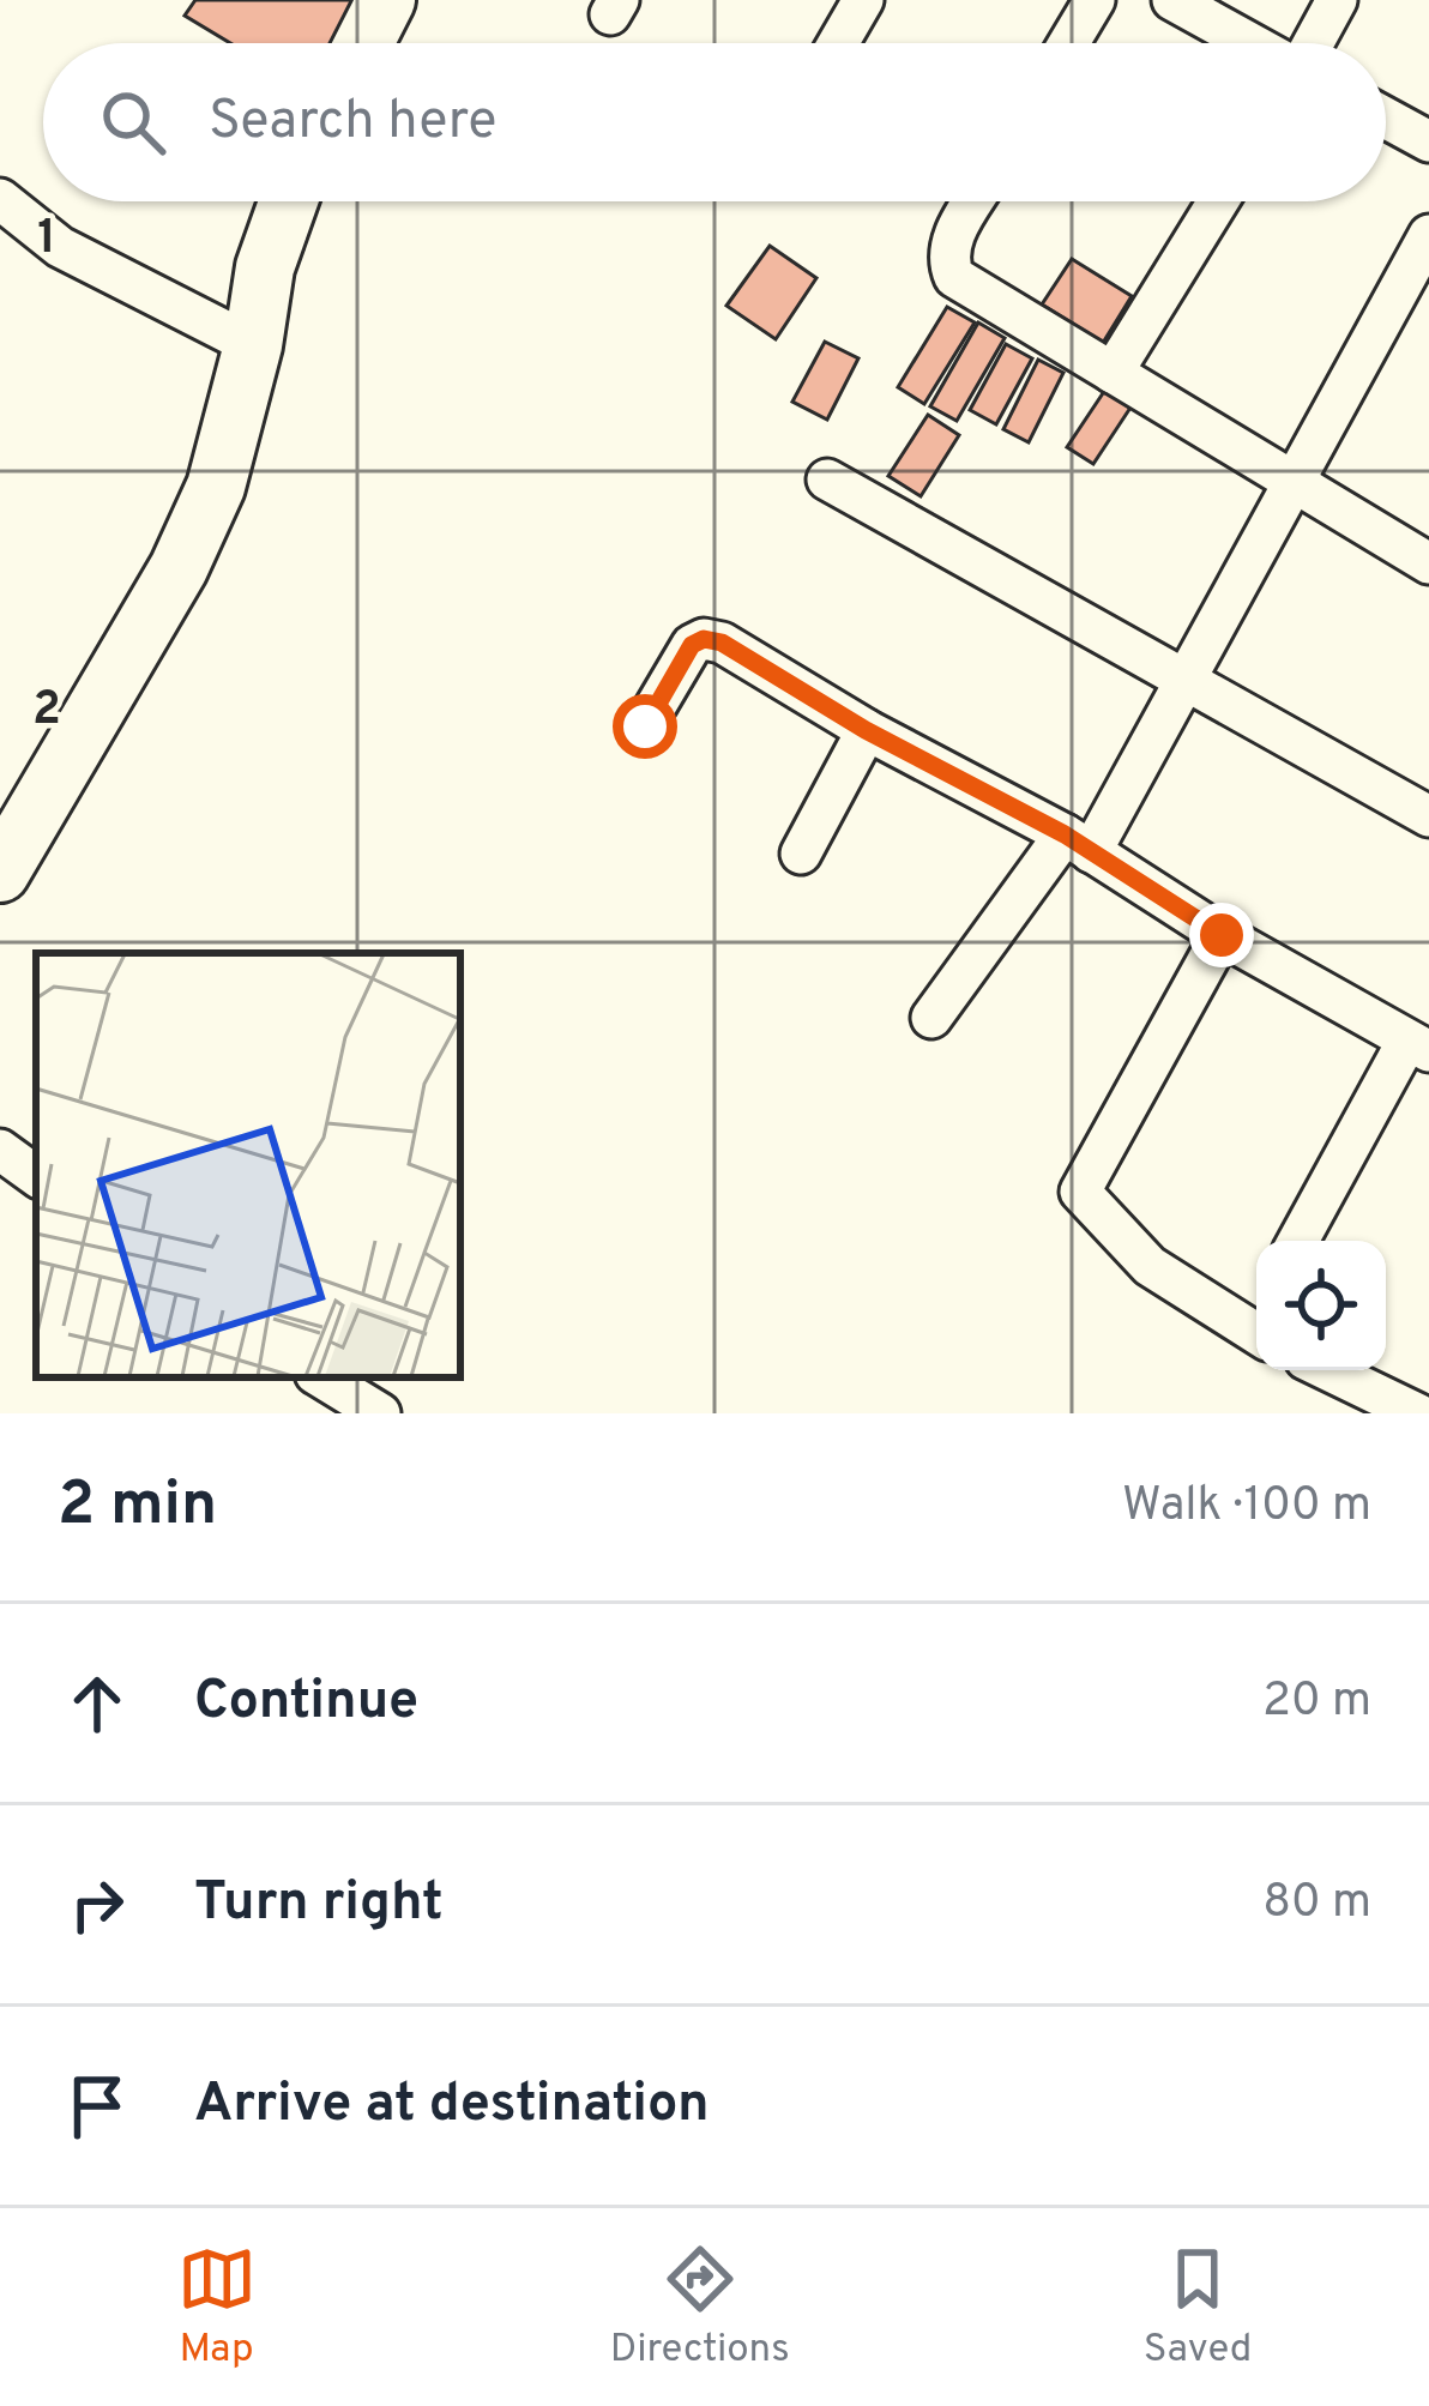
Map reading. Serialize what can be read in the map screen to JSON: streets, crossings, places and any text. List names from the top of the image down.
{
  "page": {
    "search": "Search here",
    "heading": ["2 min", "Walk · 100 m"],
    "list": [
      ["Continue", "20 m"],
      ["Turn right", "80 m"],
      "Arrive at destination"
    ],
    "nav": ["Map", "Directions", "Saved"]
  },
  "grid": {
    "rows": ["1", "2"]
  }
}
